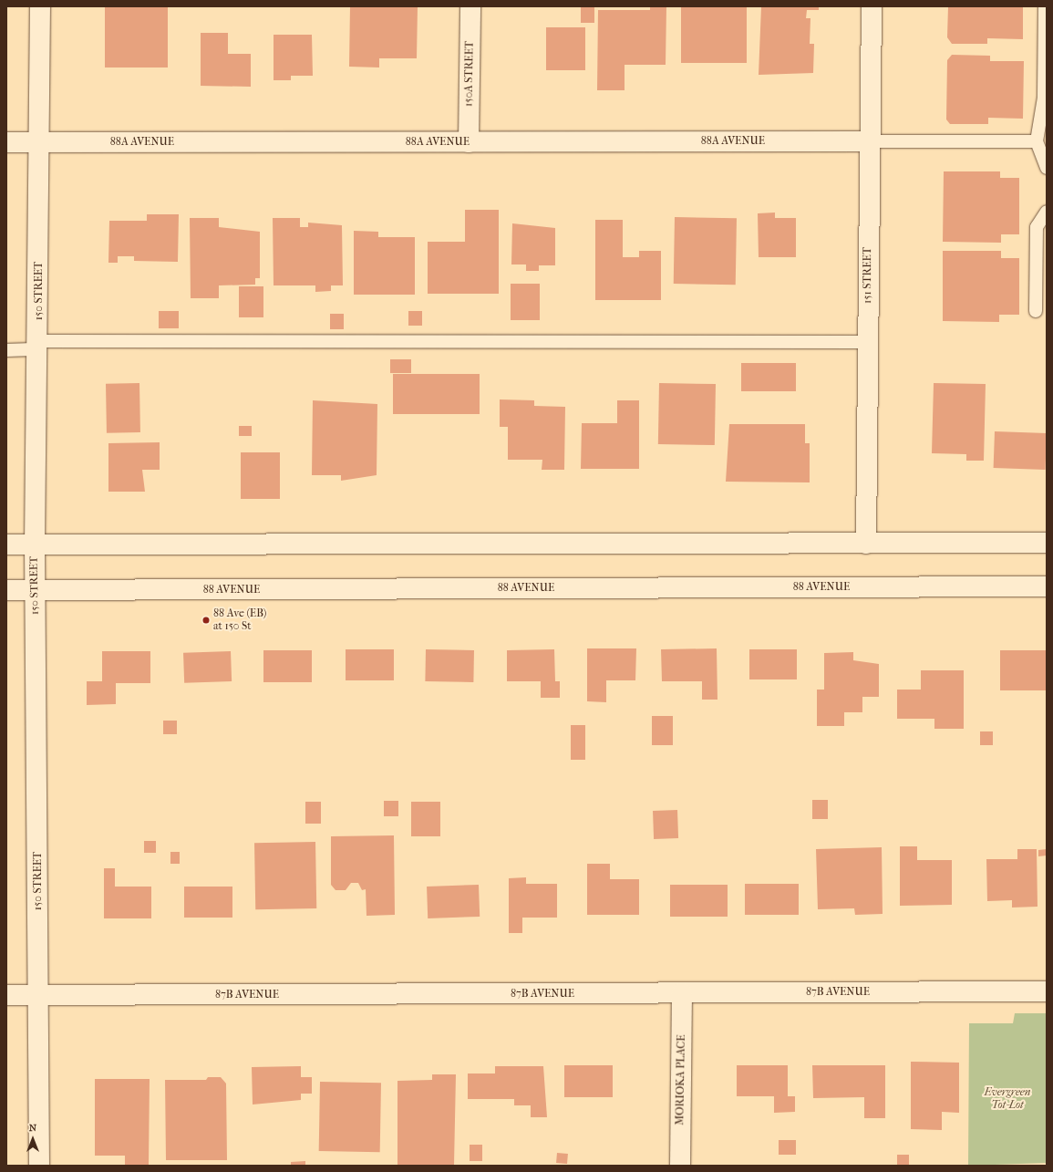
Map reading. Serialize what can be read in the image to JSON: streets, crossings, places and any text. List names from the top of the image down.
{
  "streets": {
    "street": [
      "150A STREET",
      "88A AVENUE",
      "151 STREET",
      "150 STREET",
      "88 AVENUE",
      "87B AVENUE",
      "MORIOKA PLACE"
    ]
  },
  "crossings": [
    ["150A STREET", "88A AVENUE"],
    ["88A AVENUE", "151 STREET"],
    ["88A AVENUE", "150 STREET"],
    ["150 STREET", "88 AVENUE"],
    ["150 STREET", "87B AVENUE"],
    ["87B AVENUE", "MORIOKA PLACE"]
  ],
  "parks": ["Evergreen Tot-Lot"],
  "places": ["88 Ave (EB) at 150 St"],
  "north": "top"
}
